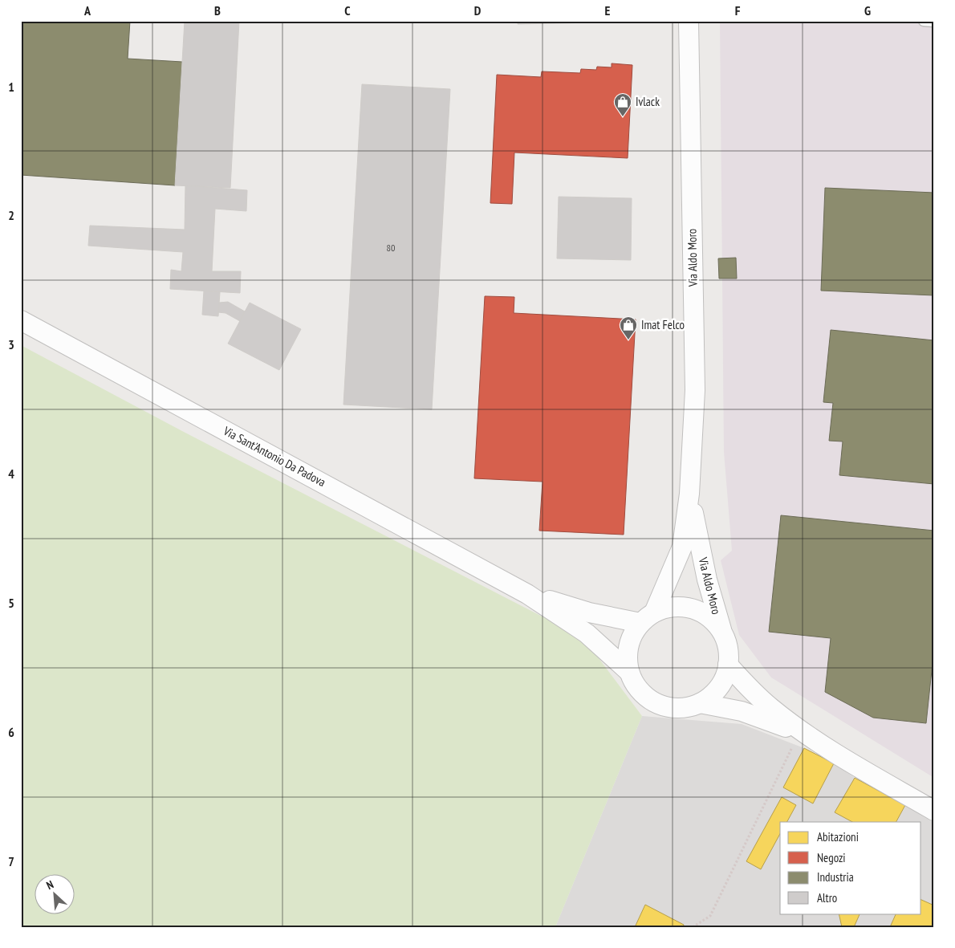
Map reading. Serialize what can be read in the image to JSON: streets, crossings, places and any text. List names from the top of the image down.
{
  "streets": {
    "street": ["Via Aldo Moro", "Via Sant'Antonio Da Padova"]
  },
  "crossings": [
    ["Via Aldo Moro", "Via Sant'Antonio Da Padova"]
  ],
  "places": {
    "shop": ["Ivlack", "Imat Felco"]
  },
  "house_numbers": ["80"],
  "legend": [
    "Abitazioni",
    "Negozi",
    "Industria",
    "Altro"
  ],
  "north": "top left",
  "grid": {
    "columns": [
      "A",
      "B",
      "C",
      "D",
      "E",
      "F",
      "G"
    ],
    "rows": [
      "1",
      "2",
      "3",
      "4",
      "5",
      "6",
      "7"
    ]
  }
}
